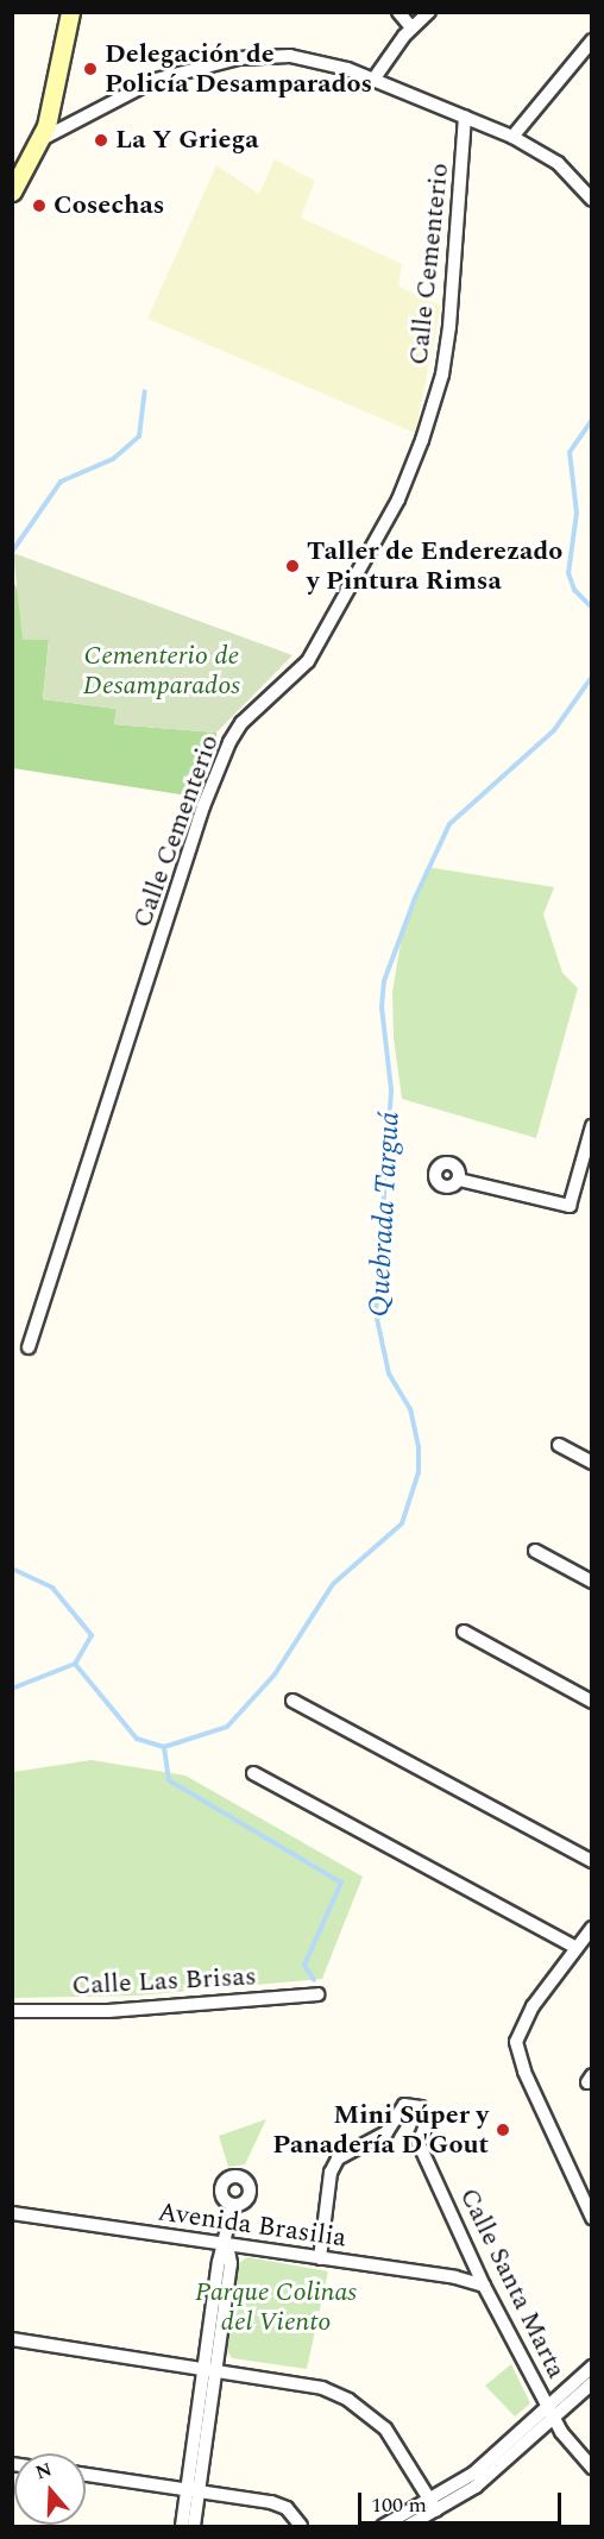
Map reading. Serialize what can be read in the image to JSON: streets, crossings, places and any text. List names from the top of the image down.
{
  "streets": {
    "street": [
      "Calle Cementerio",
      "Calle Las Brisas",
      "Avenida Brasilia",
      "Calle Santa Marta"
    ]
  },
  "crossings": [
    ["Avenida Brasilia", "Calle Santa Marta"]
  ],
  "water": ["Quebrada Targuá"],
  "parks": ["Cementerio de Desamparados", "Parque Colinas del Viento"],
  "places": [
    "Delegación de Policía Desamparados",
    "La Y Griega",
    "Cosechas",
    "Taller de Enderezado y Pintura Rimsa",
    "Mini Súper y Panadería D'Gout"
  ],
  "scale_bar": "100 m",
  "north": "top"
}
